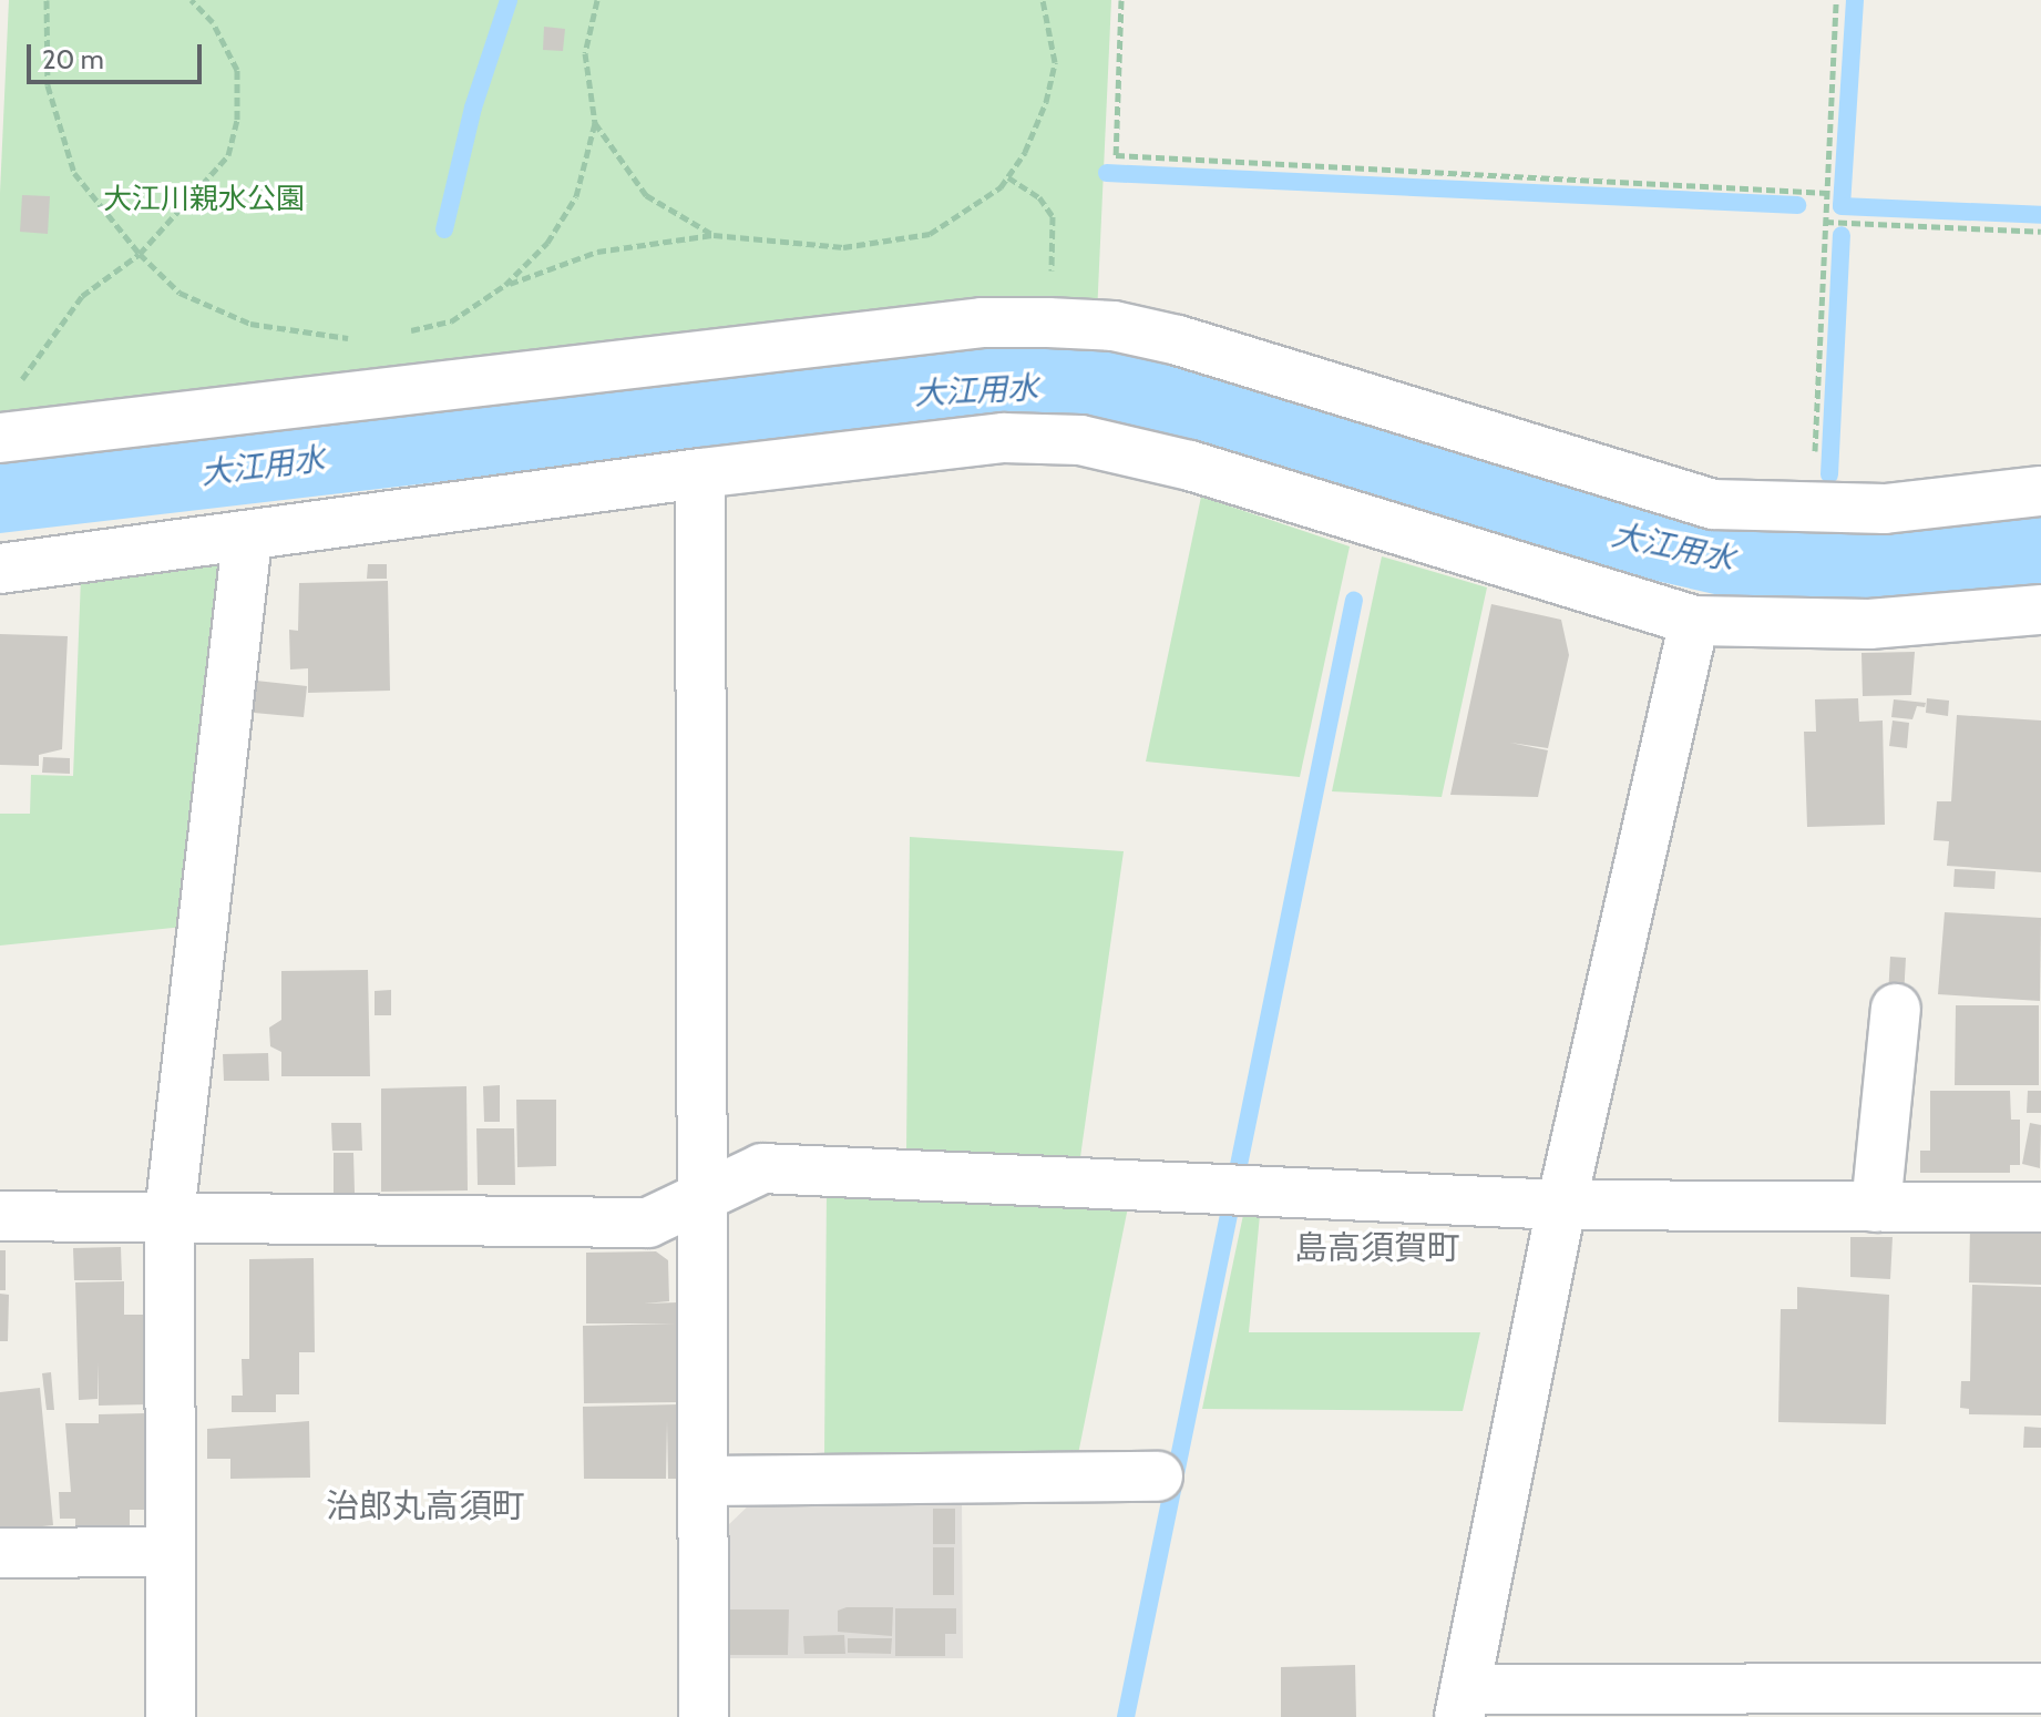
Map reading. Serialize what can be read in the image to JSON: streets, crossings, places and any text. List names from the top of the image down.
{
  "districts": ["島高須賀町", "治郎丸高須町"],
  "water": ["大江用水"],
  "parks": ["大江川親水公園"],
  "scale_bar": "20 m"
}
